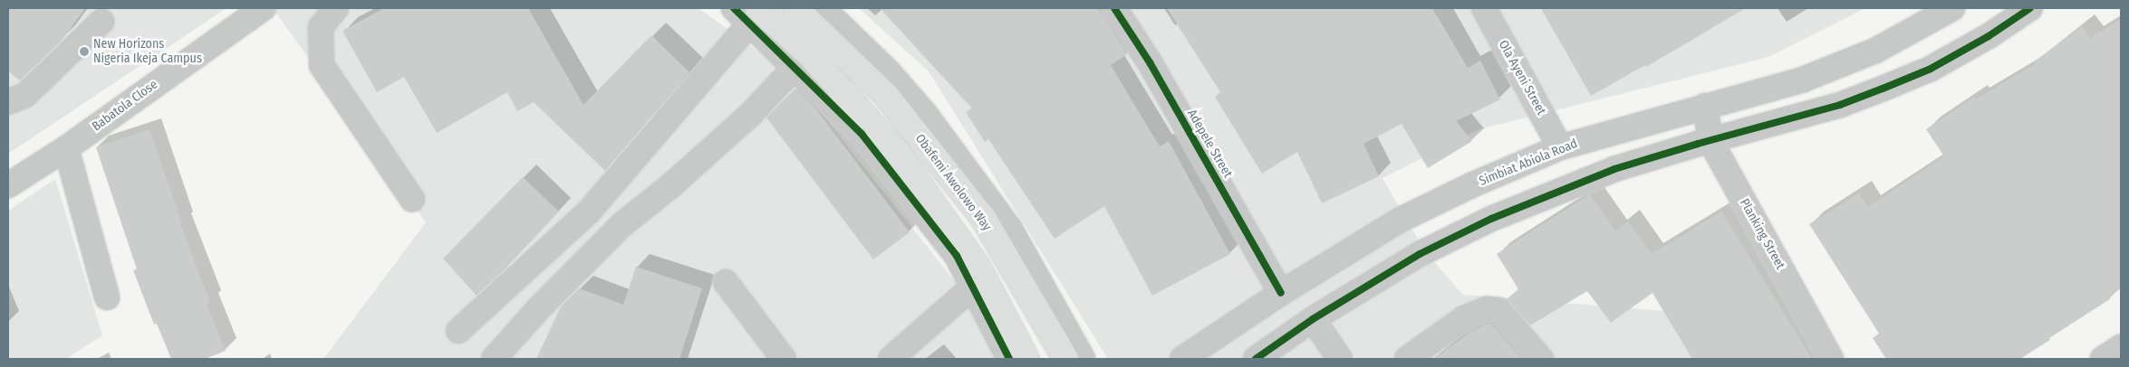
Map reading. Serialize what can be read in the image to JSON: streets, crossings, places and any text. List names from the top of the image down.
{
  "streets": {
    "main road": ["Obafemi Awolowo Way"],
    "street": [
      "Ola Ayeni Street",
      "Babatola Close",
      "Adepele Street",
      "Simbiat Abiola Road",
      "Planking Street"
    ]
  },
  "crossings": [
    ["Ola Ayeni Street", "Simbiat Abiola Road"],
    ["Adepele Street", "Simbiat Abiola Road"],
    ["Simbiat Abiola Road", "Planking Street"]
  ],
  "places": ["New Horizons Nigeria Ikeja Campus"]
}
